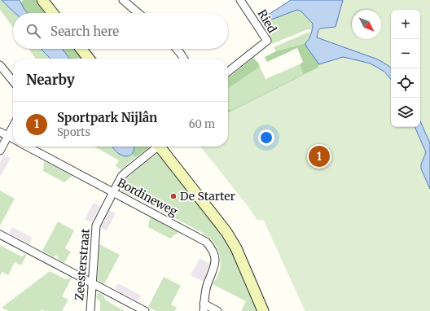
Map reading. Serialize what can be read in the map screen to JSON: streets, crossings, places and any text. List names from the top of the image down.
{
  "streets": {
    "street": ["Ried", "Bordineweg", "Zeesterstraat"]
  },
  "crossings": [
    ["Bordineweg", "Zeesterstraat"]
  ],
  "places": ["De Starter"],
  "north": "bottom right",
  "page": {
    "map_buttons": ["+", "−"],
    "search": "Search here",
    "heading": "Nearby",
    "list": [
      {
        "mark": "1",
        "name": "Sportpark Nijlân",
        "note": "Sports",
        "value": "60 m"
      }
    ],
    "pins": "1"
  }
}
